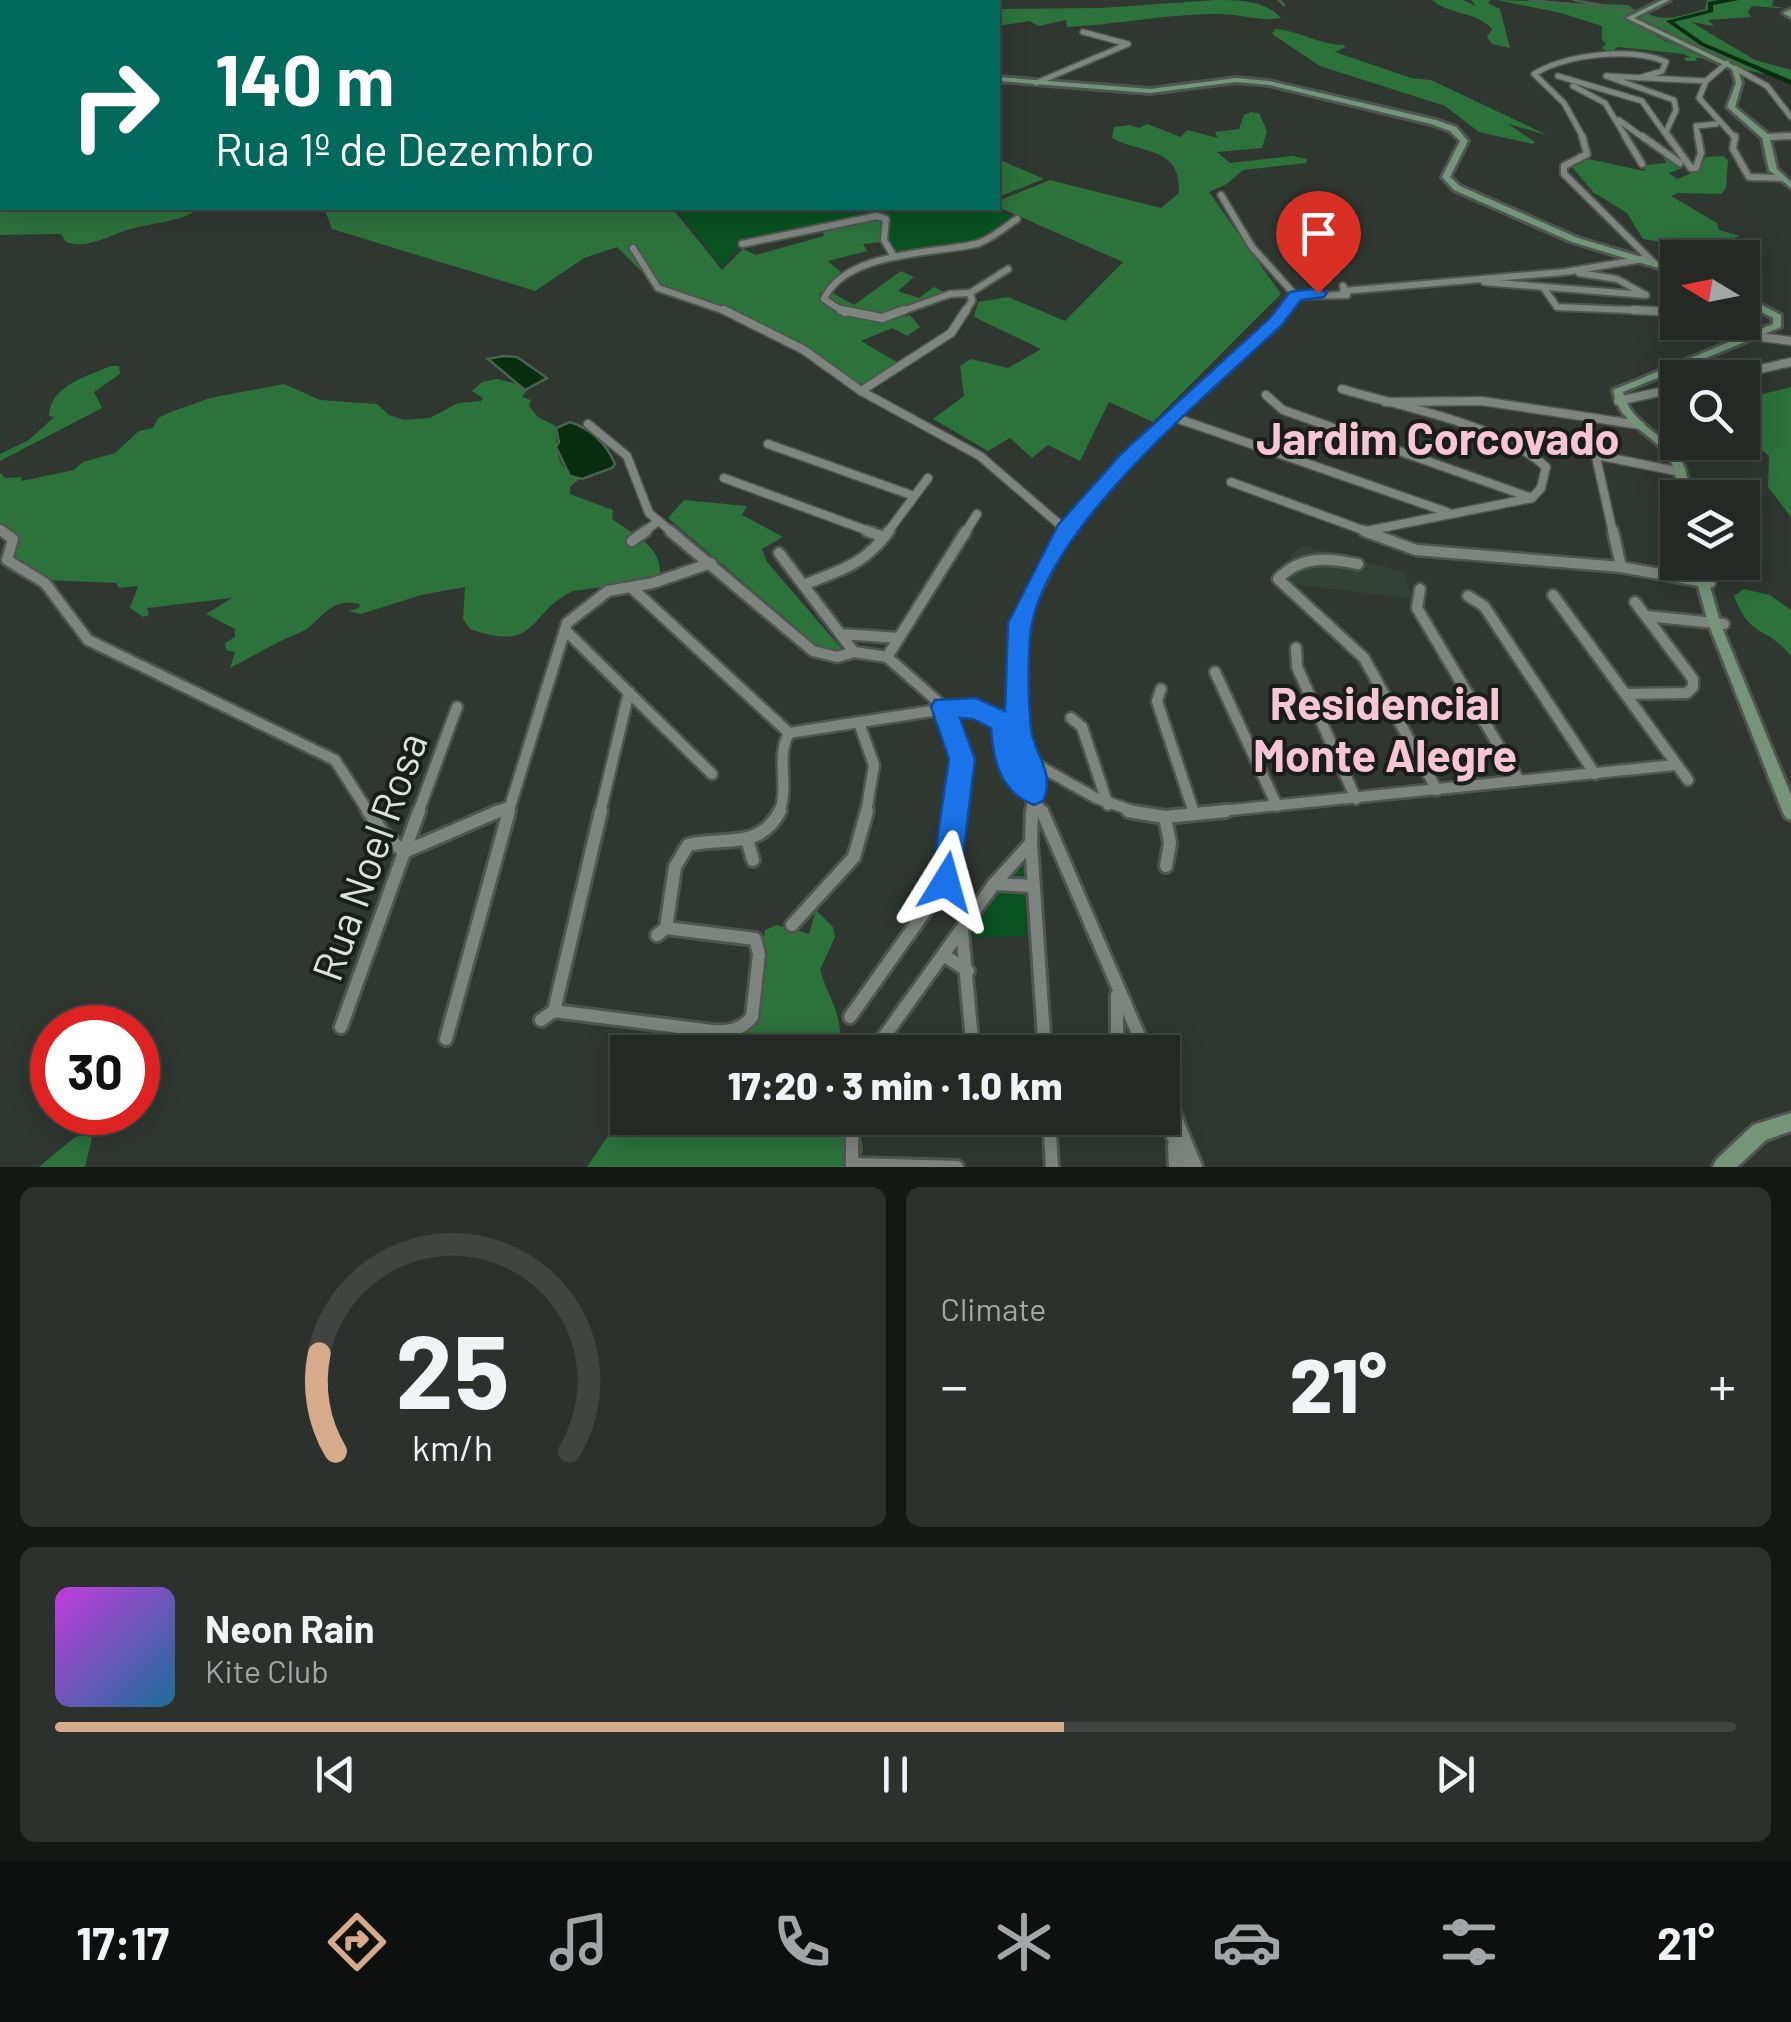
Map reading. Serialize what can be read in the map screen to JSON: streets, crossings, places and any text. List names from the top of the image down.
{
  "streets": {
    "street": ["Rua Noel Rosa"]
  },
  "districts": ["Jardim Corcovado", "Residencial Monte Alegre"],
  "north": "left",
  "page": {
    "turn": ["140 m", "Rua 1º de Dezembro"],
    "limit": "30",
    "trip": "17:20 · 3 min · 1.0 km",
    "tile": "Climate",
    "heat": ["−", "21°", "+"],
    "song": ["Neon Rain", "Kite Club"],
    "tabs": ["17:17", "21°"],
    "gauge": ["25", "km/h"]
  }
}
